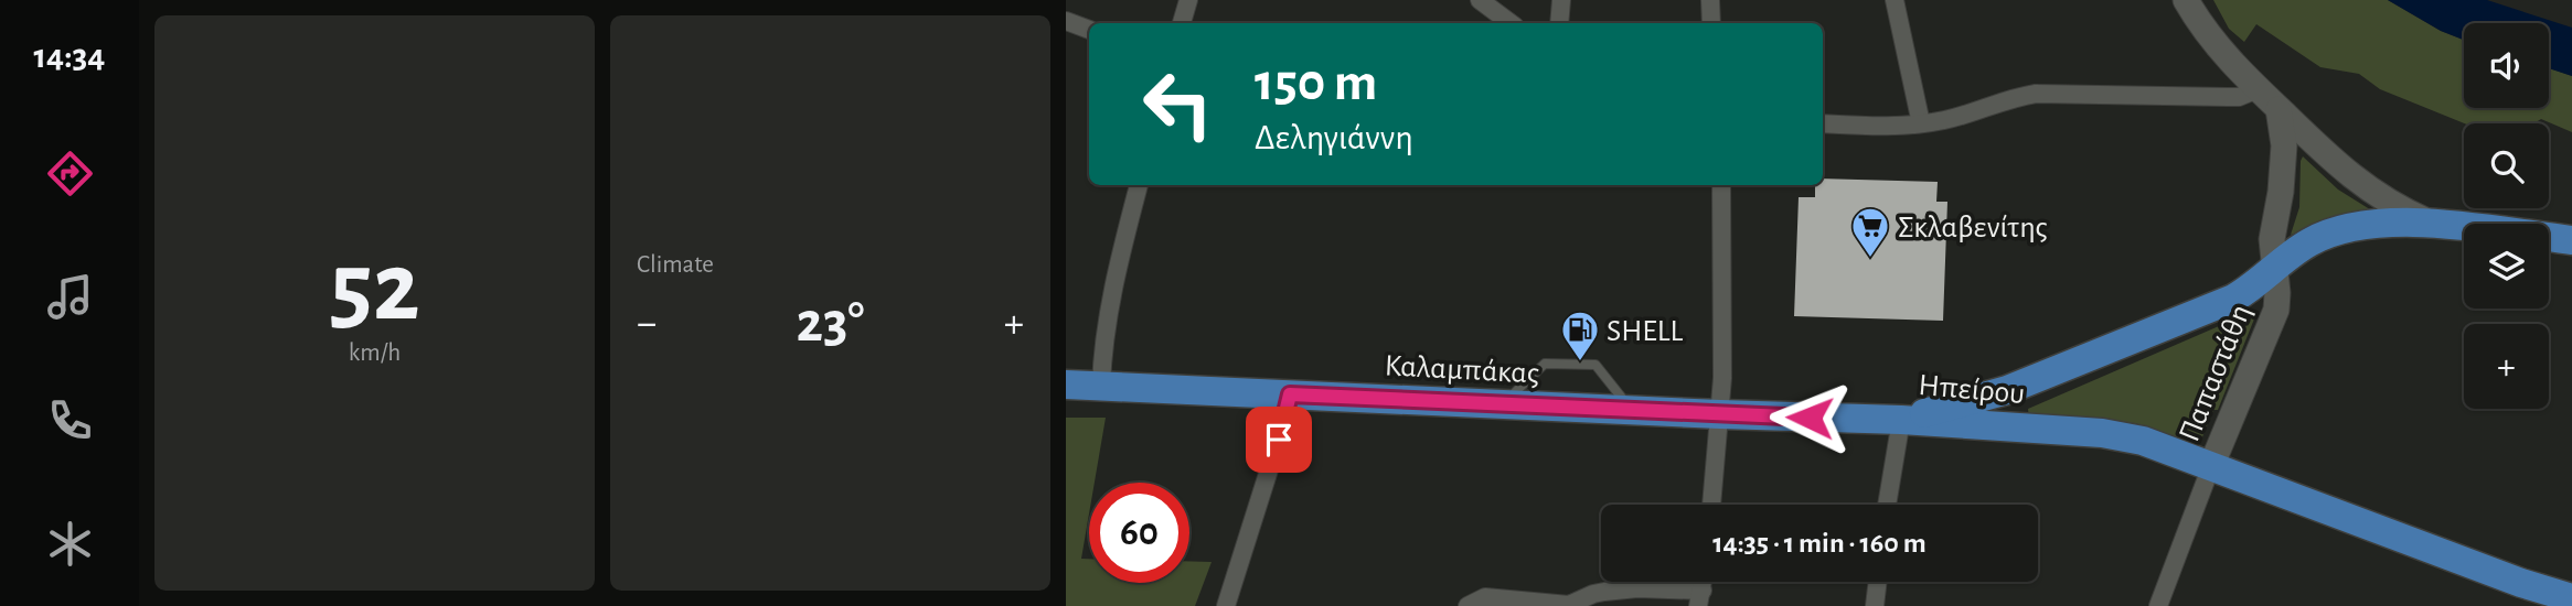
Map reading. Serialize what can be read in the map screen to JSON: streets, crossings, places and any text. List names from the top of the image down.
{
  "streets": {
    "main road": ["Καλαμπάκας", "Ηπείρου"],
    "street": ["Παπαστάθη"]
  },
  "crossings": [
    ["Καλαμπάκας", "Ηπείρου"],
    ["Παπαστάθη", "Ηπείρου"]
  ],
  "places": {
    "supermarket": ["Σκλαβενίτης"],
    "fuel station": ["SHELL"]
  },
  "page": {
    "tabs": "14:34",
    "tile": [
      ["52", "km/h"],
      "Climate"
    ],
    "map_buttons": "+",
    "turn": ["150 m", "Δεληγιάννη"],
    "heat": ["−", "23°", "+"],
    "limit": "60",
    "trip": "14:35 · 1 min · 160 m"
  }
}
